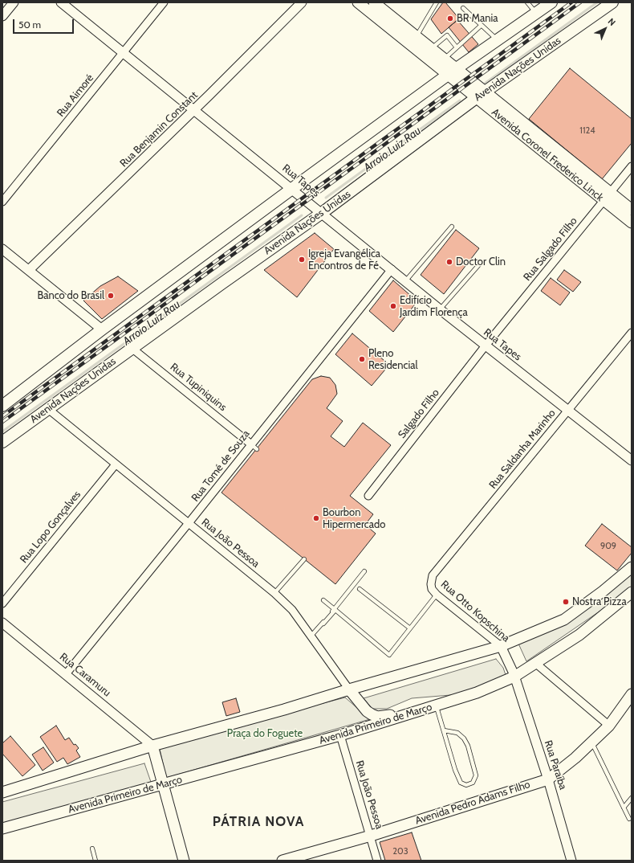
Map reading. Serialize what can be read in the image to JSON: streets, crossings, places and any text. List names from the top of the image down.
{
  "streets": {
    "main road": [
      "Avenida Nações Unidas",
      "Avenida Coronel Frederico Linck",
      "Avenida Primeiro de Março",
      "Avenida Pedro Adams Filho"
    ],
    "street": [
      "Rua Aimoré",
      "Rua Benjamin Constant",
      "Rua Tapes",
      "Rua Salgado Filho",
      "Rua Tupiniquins",
      "Salgado Filho",
      "Rua Saldanha Marinho",
      "Rua Tomé de Souza",
      "Rua Lopo Gonçalves",
      "Rua João Pessoa",
      "Rua Otto Kopschina",
      "Rua Caramuru",
      "Rua Paraíba"
    ]
  },
  "crossings": [
    ["Avenida Nações Unidas", "Avenida Coronel Frederico Linck"],
    ["Avenida Nações Unidas", "Rua Tapes"],
    ["Avenida Nações Unidas", "Rua Tupiniquins"],
    ["Avenida Nações Unidas", "Rua João Pessoa"],
    ["Rua Aimoré", "Rua Tapes"],
    ["Rua Benjamin Constant", "Rua Tapes"],
    ["Avenida Coronel Frederico Linck", "Rua Salgado Filho"],
    ["Rua Tapes", "Rua Salgado Filho"],
    ["Rua Tapes", "Salgado Filho"],
    ["Rua Tapes", "Rua Saldanha Marinho"],
    ["Rua Tapes", "Rua Tomé de Souza"],
    ["Rua Salgado Filho", "Salgado Filho"],
    ["Rua Tupiniquins", "Rua Tomé de Souza"],
    ["Rua Saldanha Marinho", "Rua Otto Kopschina"],
    ["Rua Tomé de Souza", "Rua João Pessoa"],
    ["Rua Tomé de Souza", "Rua Caramuru"],
    ["Rua Lopo Gonçalves", "Rua João Pessoa"],
    ["Rua João Pessoa", "Avenida Primeiro de Março"],
    ["Rua João Pessoa", "Avenida Pedro Adams Filho"],
    ["Rua Otto Kopschina", "Avenida Primeiro de Março"],
    ["Rua Otto Kopschina", "Rua Paraíba"],
    ["Avenida Primeiro de Março", "Rua Paraíba"],
    ["Rua Paraíba", "Avenida Pedro Adams Filho"]
  ],
  "districts": ["PÁTRIA NOVA"],
  "water": ["Arroio Luiz Rau"],
  "parks": ["Praça do Foguete"],
  "places": [
    "BR Mania",
    "Igreja Evangélica Encontros de Fé",
    "Doctor Clin",
    "Banco do Brasil",
    "Edifício Jardim Florença",
    "Pleno Residencial",
    "Bourbon Hipermercado",
    "Nostra Pizza"
  ],
  "house_numbers": ["1124", "909", "203"],
  "scale_bar": "50 m",
  "north": "top right"
}
